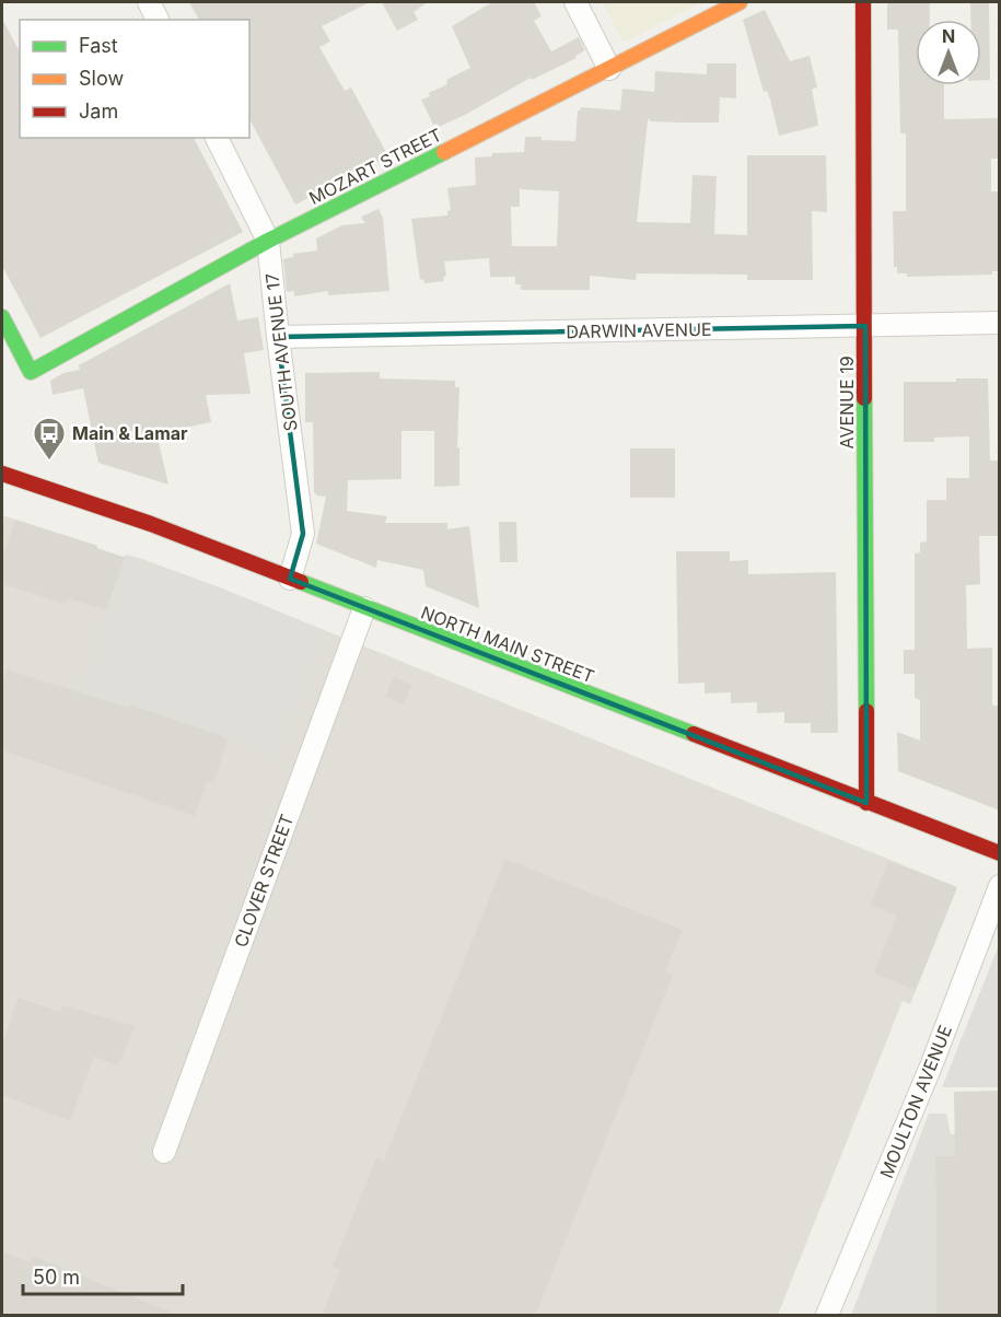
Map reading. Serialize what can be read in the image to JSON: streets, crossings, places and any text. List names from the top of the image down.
{
  "streets": {
    "street": [
      "MOZART STREET",
      "DARWIN AVENUE",
      "SOUTH AVENUE 17",
      "AVENUE 19",
      "NORTH MAIN STREET",
      "CLOVER STREET",
      "MOULTON AVENUE"
    ]
  },
  "crossings": [
    ["MOZART STREET", "SOUTH AVENUE 17"],
    ["DARWIN AVENUE", "SOUTH AVENUE 17"],
    ["DARWIN AVENUE", "AVENUE 19"],
    ["SOUTH AVENUE 17", "NORTH MAIN STREET"],
    ["AVENUE 19", "NORTH MAIN STREET"],
    ["NORTH MAIN STREET", "CLOVER STREET"]
  ],
  "places": {
    "bus stop": ["Main & Lamar"]
  },
  "legend": ["Fast", "Slow", "Jam"],
  "scale_bar": "50 m",
  "north": "top"
}
